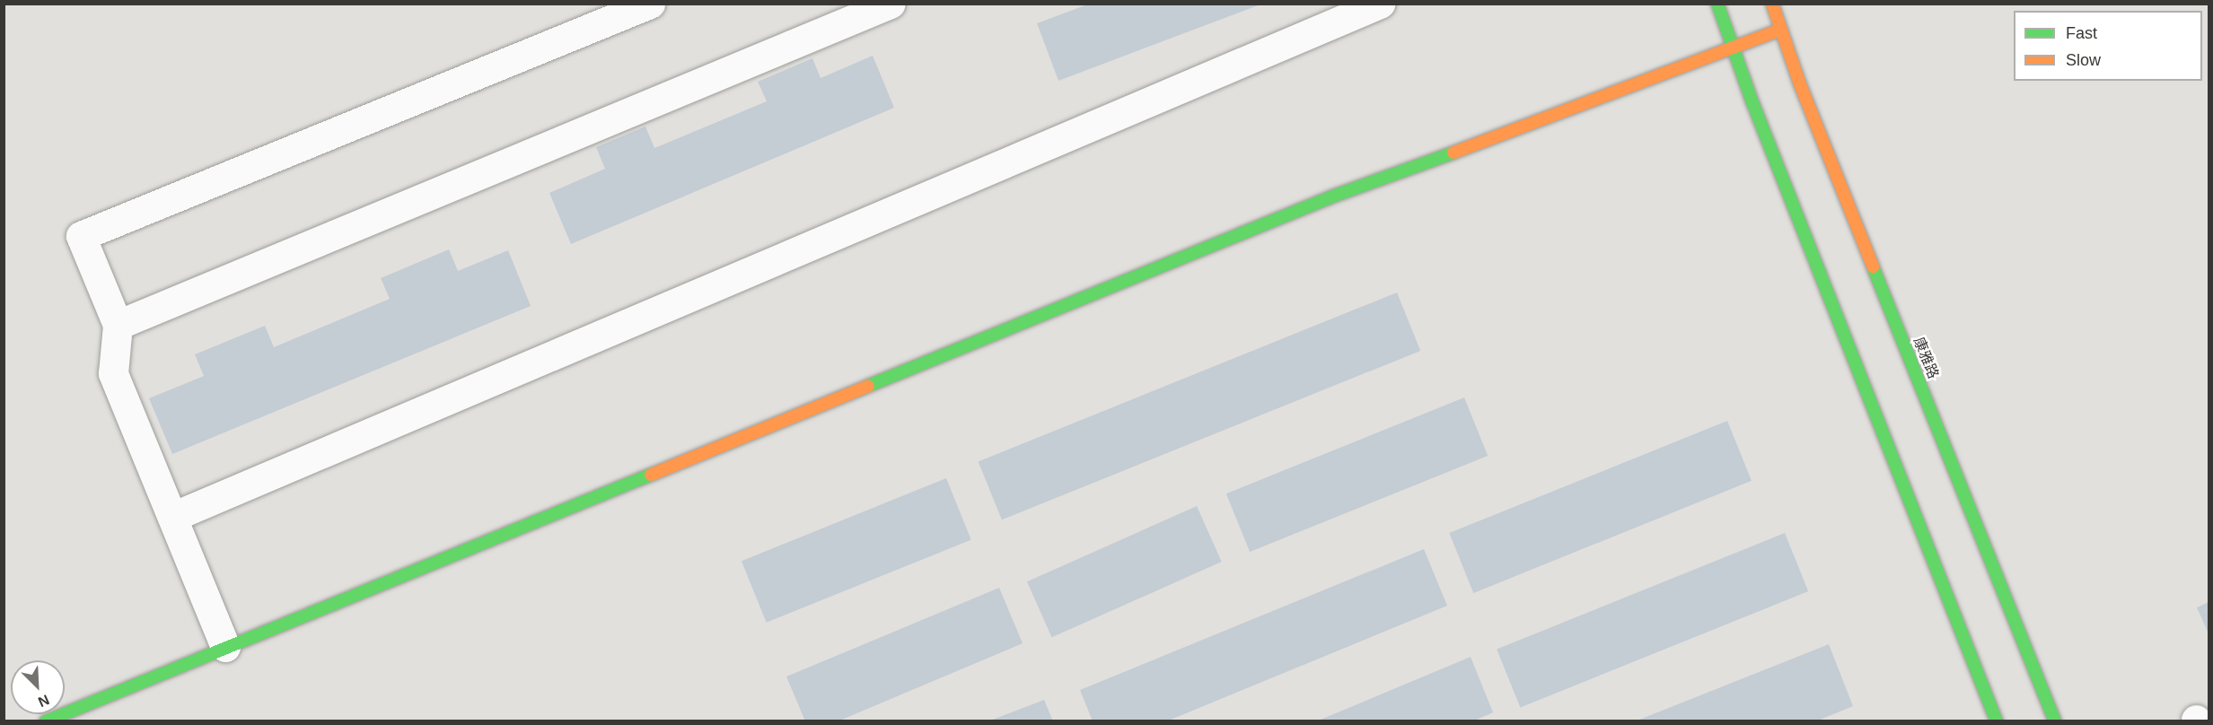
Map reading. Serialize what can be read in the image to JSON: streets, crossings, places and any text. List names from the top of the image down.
{
  "streets": {
    "street": ["康雅路"]
  },
  "legend": ["Fast", "Slow"],
  "north": "bottom right"
}
